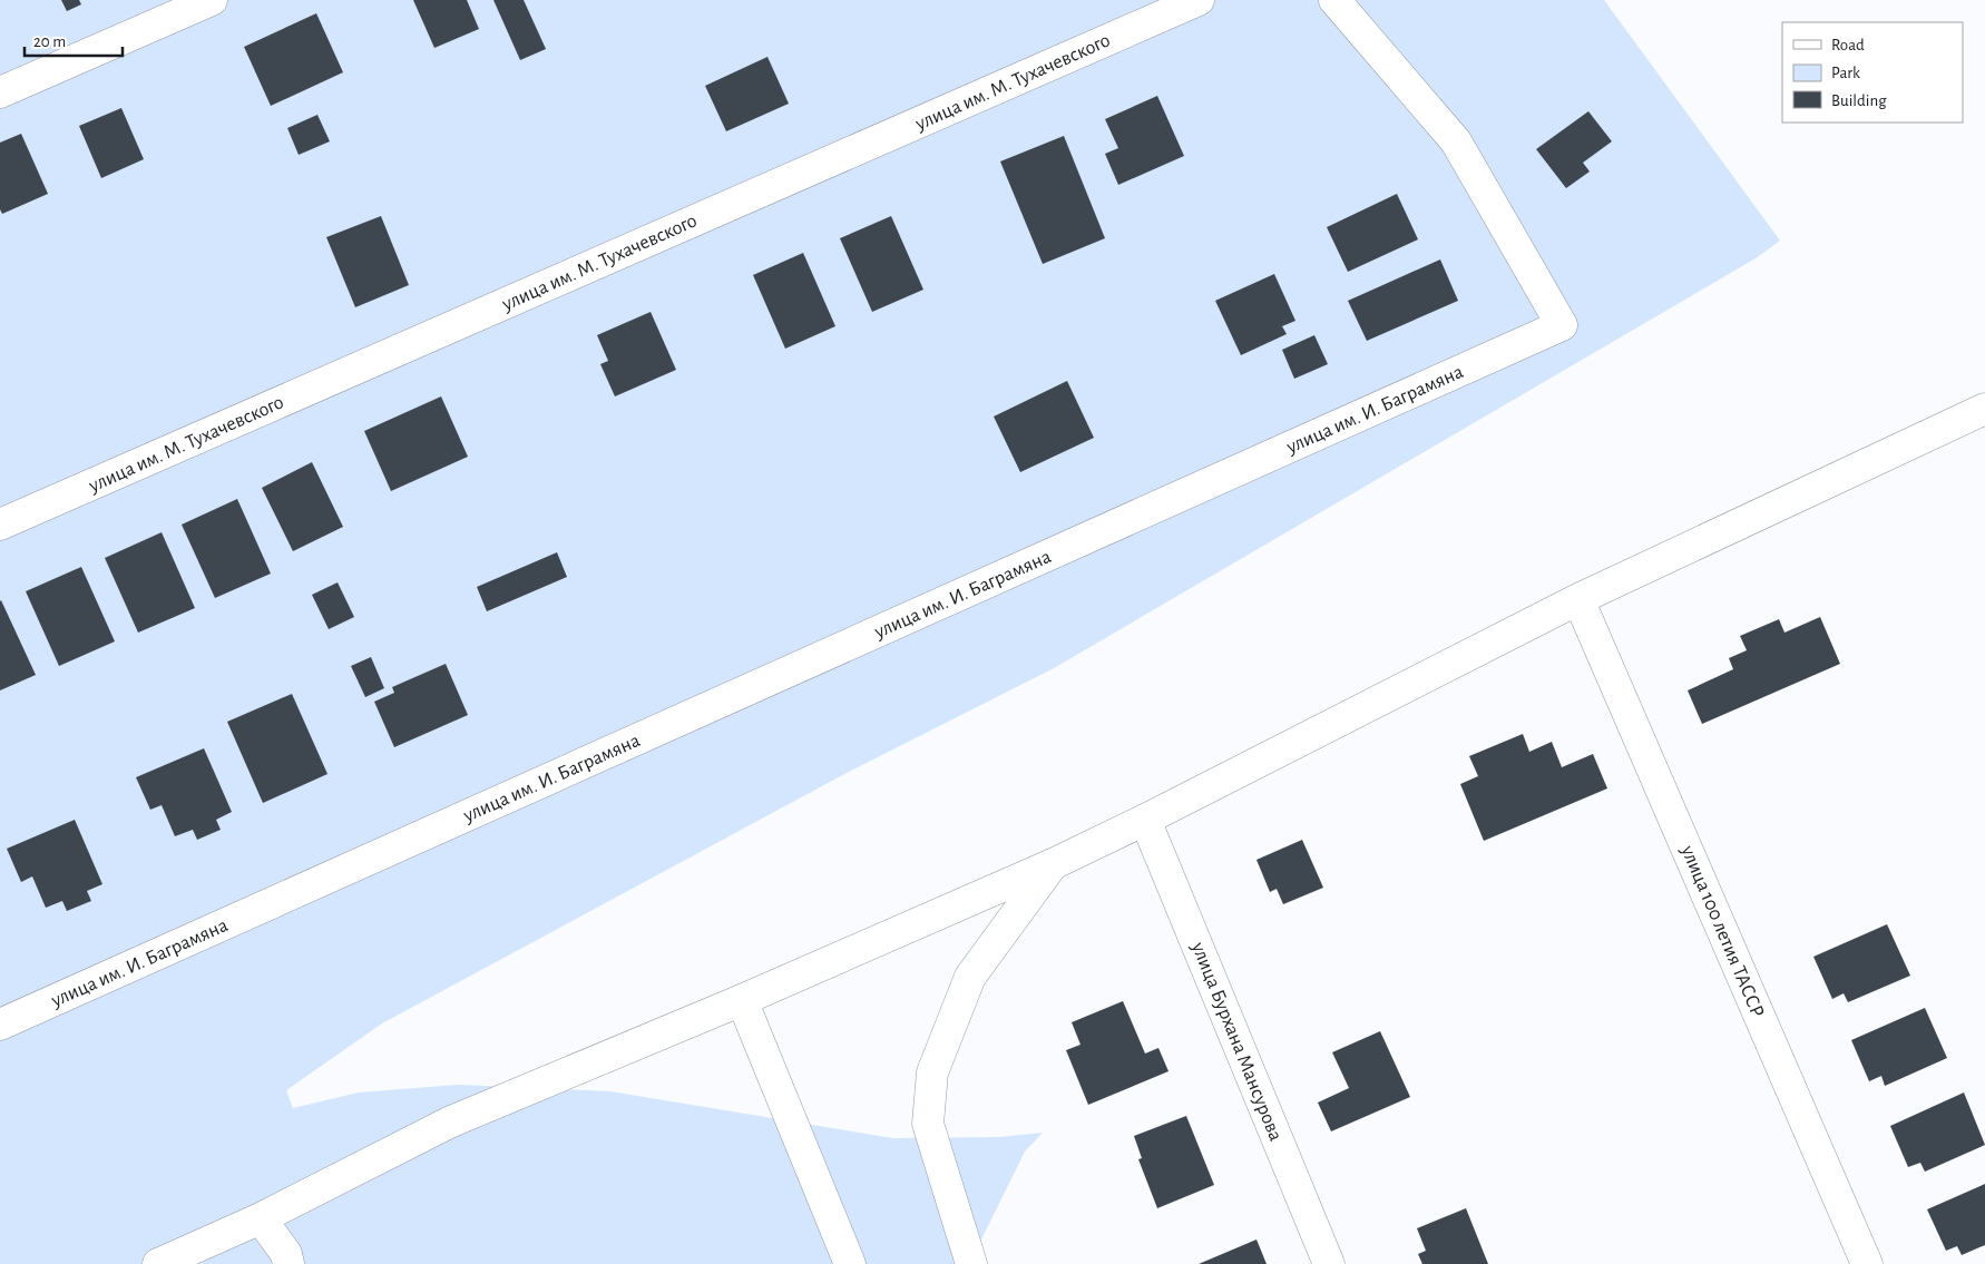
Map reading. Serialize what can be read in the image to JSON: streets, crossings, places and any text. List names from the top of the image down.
{
  "streets": {
    "street": [
      "улица им. М. Тухачевского",
      "улица им. И. Баграмяна",
      "улица 100 летия ТАССР",
      "улица Бурхана Мансурова"
    ]
  },
  "legend": ["Road", "Park", "Building"],
  "scale_bar": "20 m"
}
